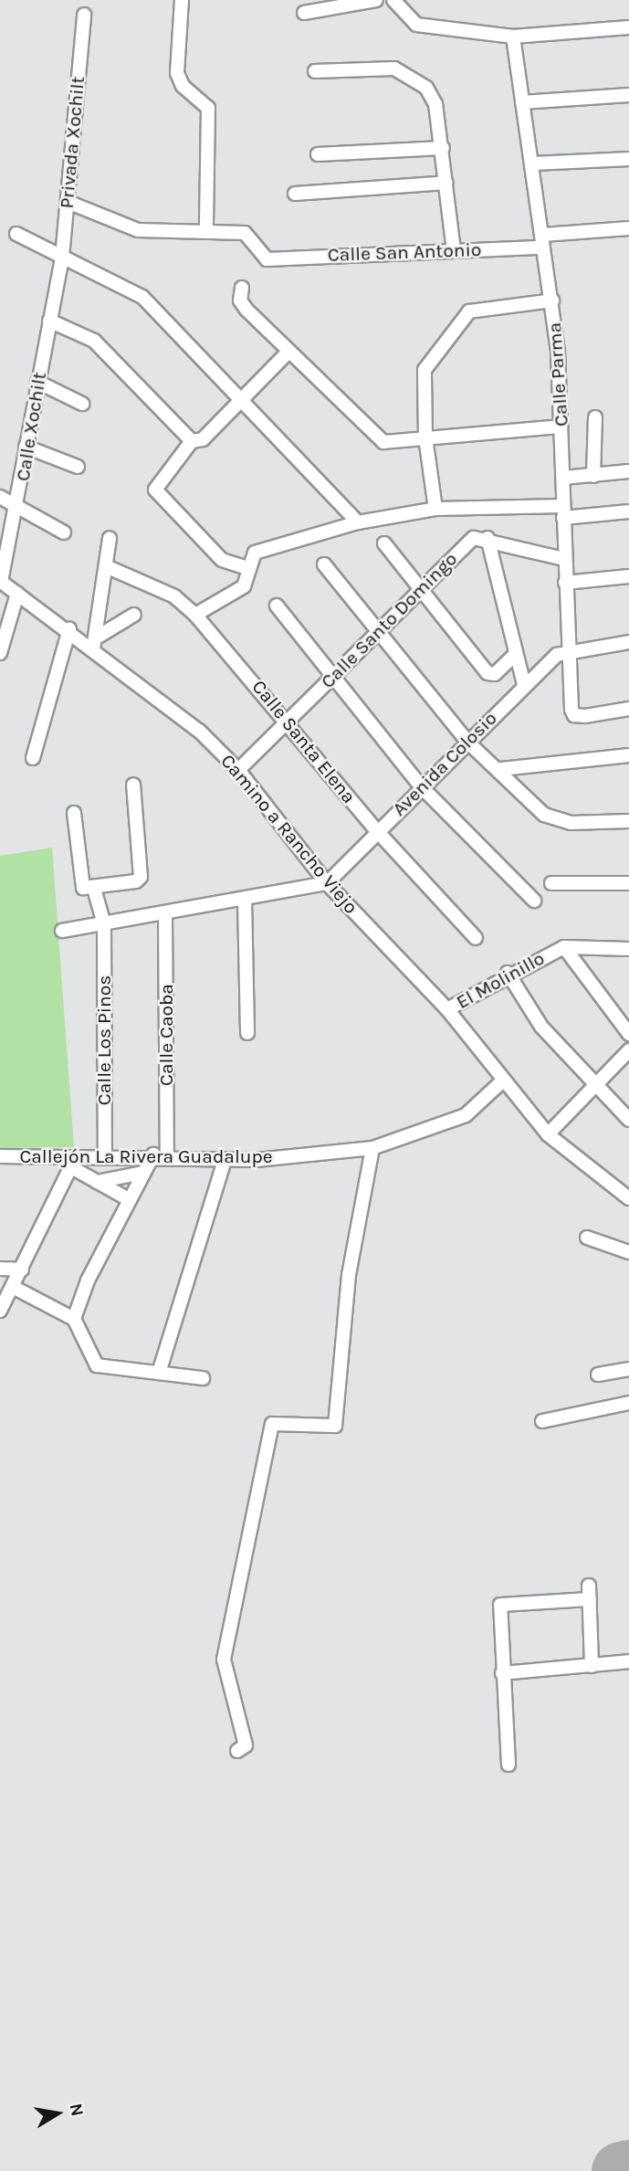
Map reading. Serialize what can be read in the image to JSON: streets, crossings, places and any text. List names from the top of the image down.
{
  "streets": {
    "street": [
      "Privada Xochilt",
      "Calle San Antonio",
      "Calle Parma",
      "Calle Xochilt",
      "Calle Santo Domingo",
      "Calle Santa Elena",
      "Avenida Colosio",
      "Camino a Rancho Viejo",
      "El Molinillo",
      "Calle Caoba",
      "Calle Los Pinos",
      "Callejón La Rivera Guadalupe"
    ]
  },
  "crossings": [
    ["Privada Xochilt", "Calle Xochilt"],
    ["Calle San Antonio", "Calle Parma"],
    ["Calle Parma", "Avenida Colosio"],
    ["Calle Xochilt", "Camino a Rancho Viejo"],
    ["Calle Santo Domingo", "Calle Santa Elena"],
    ["Calle Santo Domingo", "Camino a Rancho Viejo"],
    ["Calle Santa Elena", "Avenida Colosio"],
    ["Avenida Colosio", "Camino a Rancho Viejo"],
    ["Camino a Rancho Viejo", "El Molinillo"],
    ["Camino a Rancho Viejo", "Callejón La Rivera Guadalupe"],
    ["Calle Caoba", "Callejón La Rivera Guadalupe"],
    ["Calle Los Pinos", "Callejón La Rivera Guadalupe"]
  ],
  "north": "right"
}
